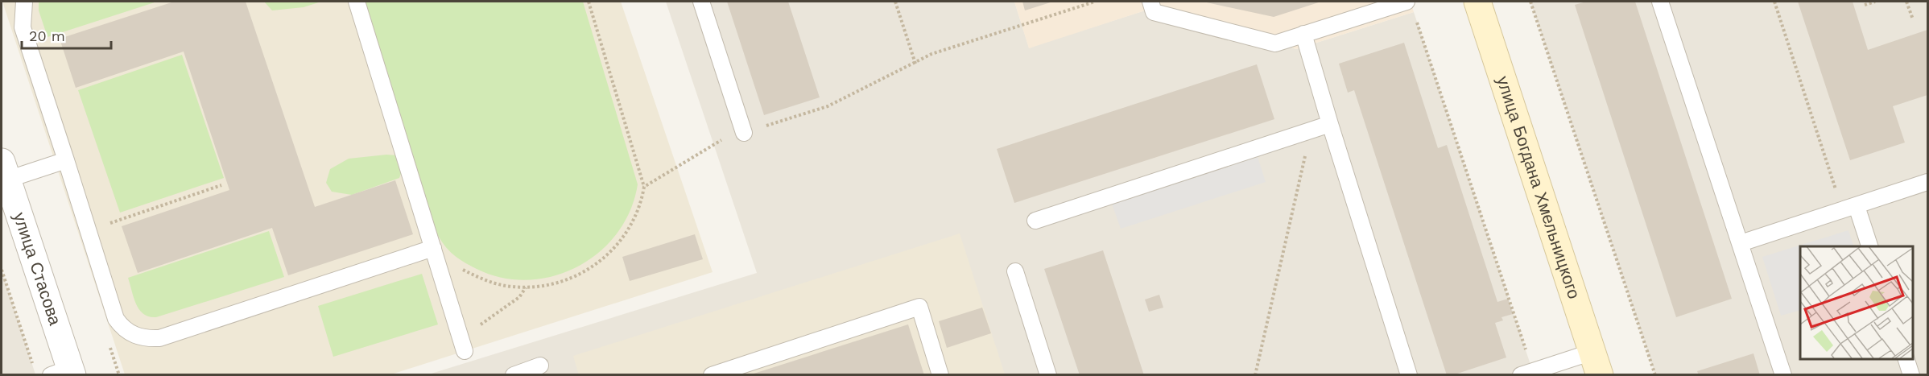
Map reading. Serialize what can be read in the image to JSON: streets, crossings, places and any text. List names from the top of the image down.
{
  "streets": {
    "street": ["улица Богдана Хмельницкого", "улица Стасова"]
  },
  "scale_bar": "20 m"
}
